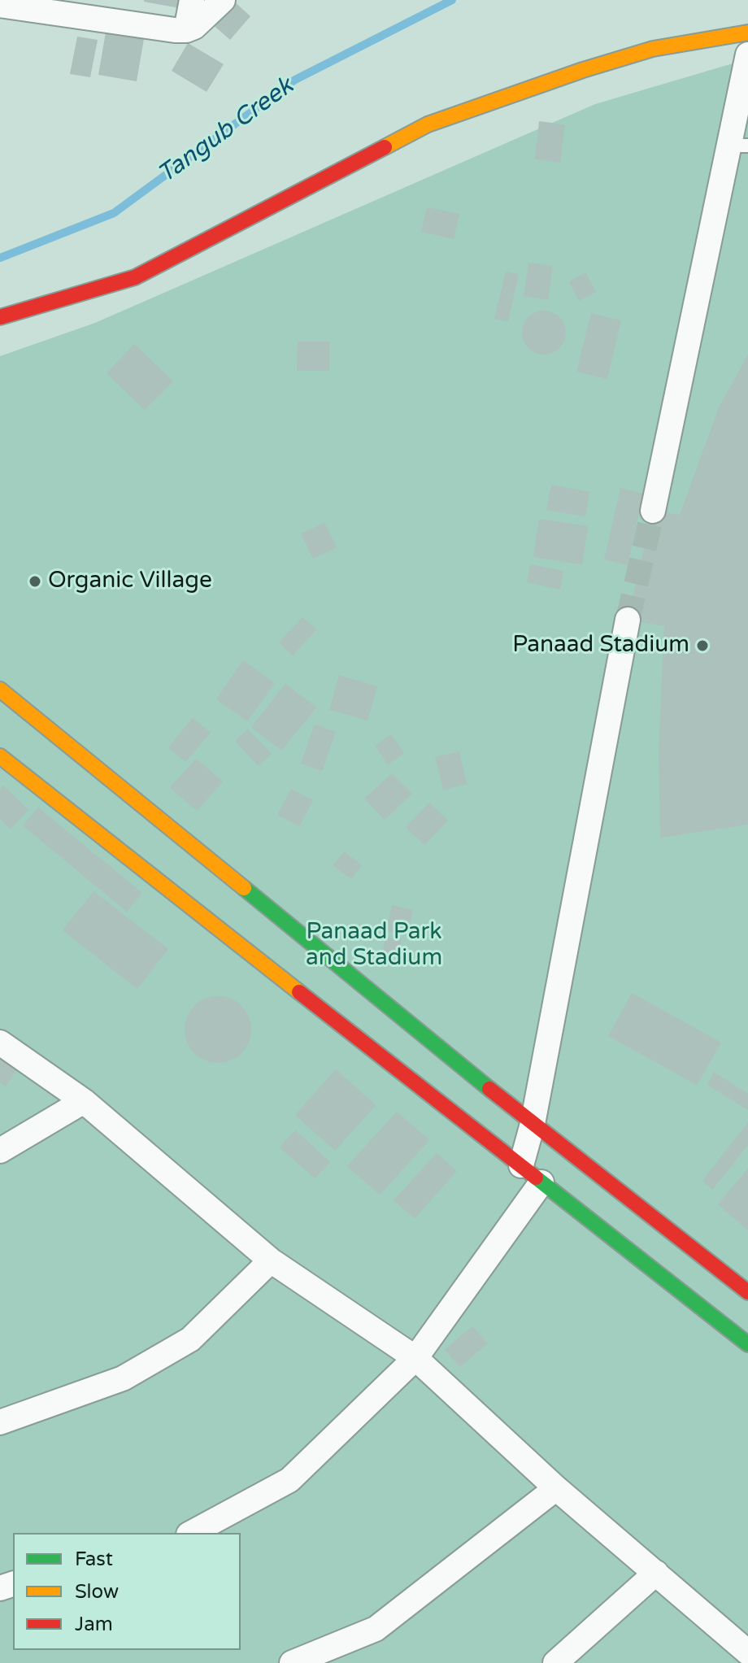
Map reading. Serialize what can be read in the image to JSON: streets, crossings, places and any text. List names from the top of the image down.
{
  "water": ["Tangub Creek"],
  "parks": ["Panaad Park and Stadium"],
  "places": ["Organic Village", "Panaad Stadium"],
  "legend": ["Fast", "Slow", "Jam"]
}
